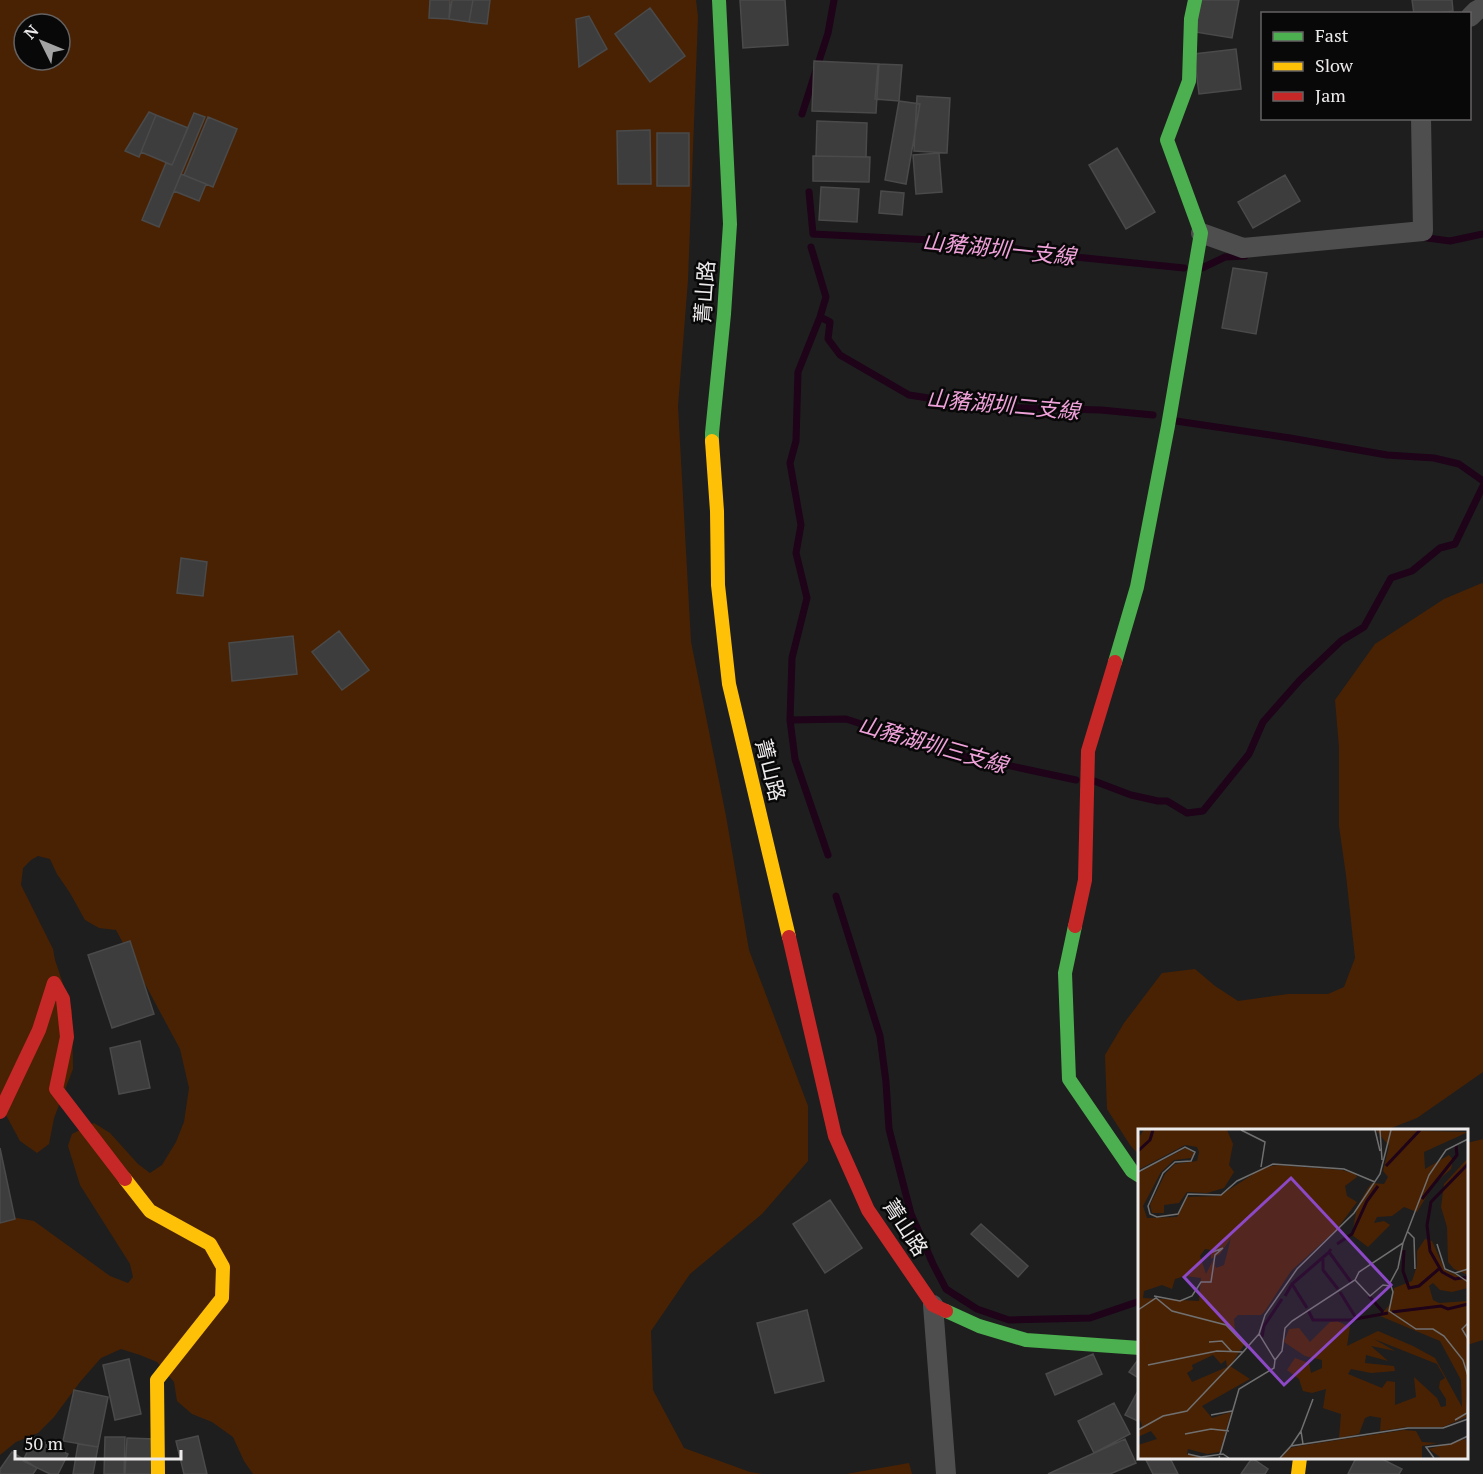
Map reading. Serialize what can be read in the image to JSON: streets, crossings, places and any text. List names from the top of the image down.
{
  "streets": {
    "street": ["菁山路"]
  },
  "water": ["山豬湖圳一支線", "山豬湖圳二支線", "山豬湖圳三支線"],
  "legend": ["Fast", "Slow", "Jam"],
  "scale_bar": "50 m",
  "north": "top left"
}
